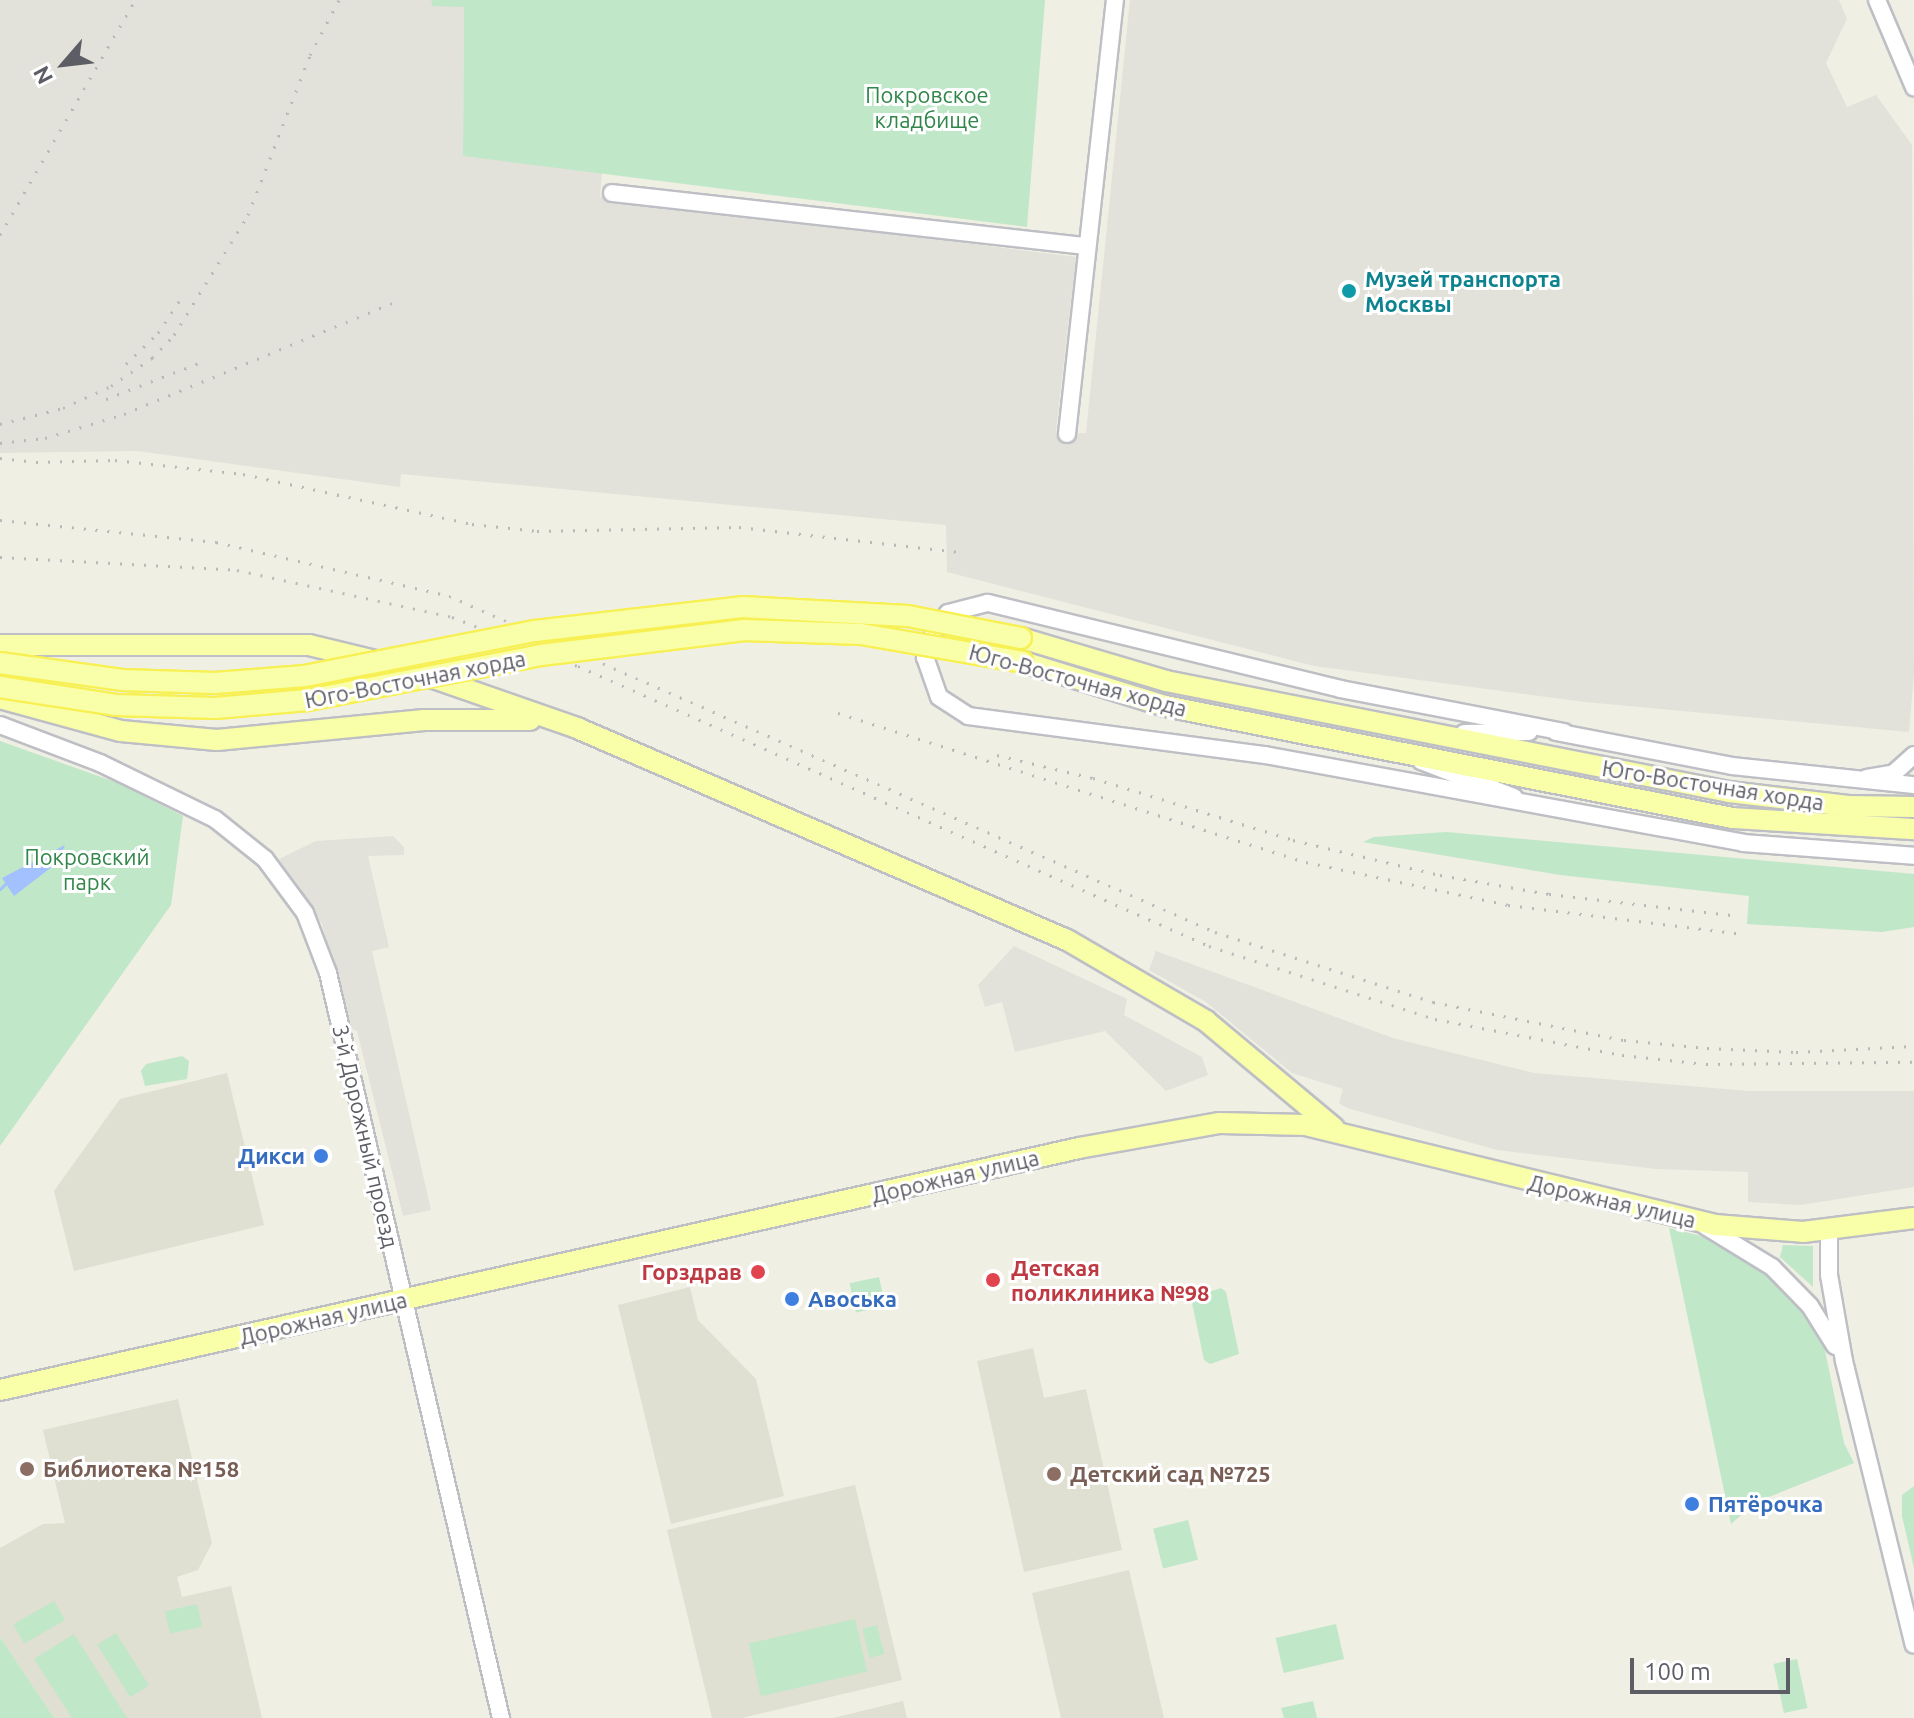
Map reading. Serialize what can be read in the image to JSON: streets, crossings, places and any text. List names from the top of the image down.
{
  "streets": {
    "main road": ["Юго-Восточная хорда", "Дорожная улица"],
    "street": ["3-й Дорожный проезд"]
  },
  "crossings": [
    ["3-й Дорожный проезд", "Дорожная улица"]
  ],
  "parks": ["Покровское кладбище", "Покровский парк"],
  "places": [
    "Музей транспорта Москвы",
    "Дикси",
    "Горздрав",
    "Детская поликлиника №98",
    "Авоська",
    "Библиотека №158",
    "Детский сад №725",
    "Пятёрочка"
  ],
  "scale_bar": "100 m",
  "north": "bottom left"
}
